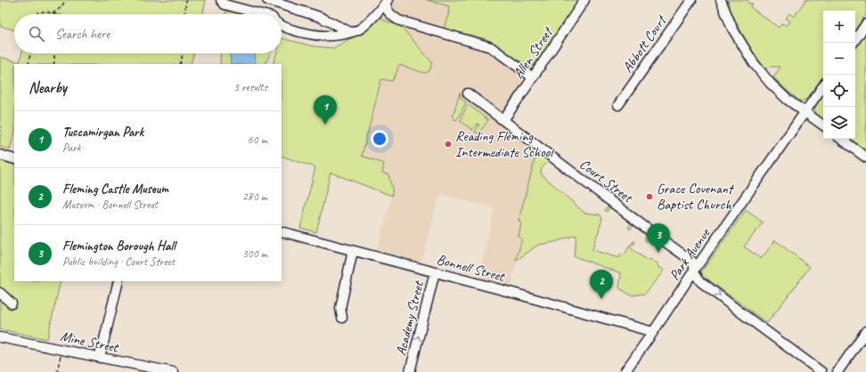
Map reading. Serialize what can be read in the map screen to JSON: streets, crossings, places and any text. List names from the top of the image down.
{
  "streets": {
    "street": [
      "Abbott Court",
      "Allen Street",
      "Court Street",
      "Park Avenue",
      "Bonnell Street",
      "Academy Street",
      "Mine Street"
    ]
  },
  "crossings": [
    ["Allen Street", "Court Street"],
    ["Court Street", "Park Avenue"],
    ["Park Avenue", "Bonnell Street"],
    ["Bonnell Street", "Academy Street"]
  ],
  "one_way": ["Court Street", "Academy Street"],
  "places": ["Reading Fleming Intermediate School", "Grace Covenant Baptist Church"],
  "page": {
    "map_buttons": ["+", "−"],
    "search": "Search here",
    "heading": ["Nearby", "3 results"],
    "pins": ["1", "3", "2"],
    "list": [
      {
        "mark": "1",
        "name": "Tuccamirgan Park",
        "note": "Park",
        "value": "60 m"
      },
      {
        "mark": "2",
        "name": "Fleming Castle Museum",
        "note": "Museum · Bonnell Street",
        "value": "280 m"
      },
      {
        "mark": "3",
        "name": "Flemington Borough Hall",
        "note": "Public building · Court Street",
        "value": "300 m"
      }
    ]
  }
}
